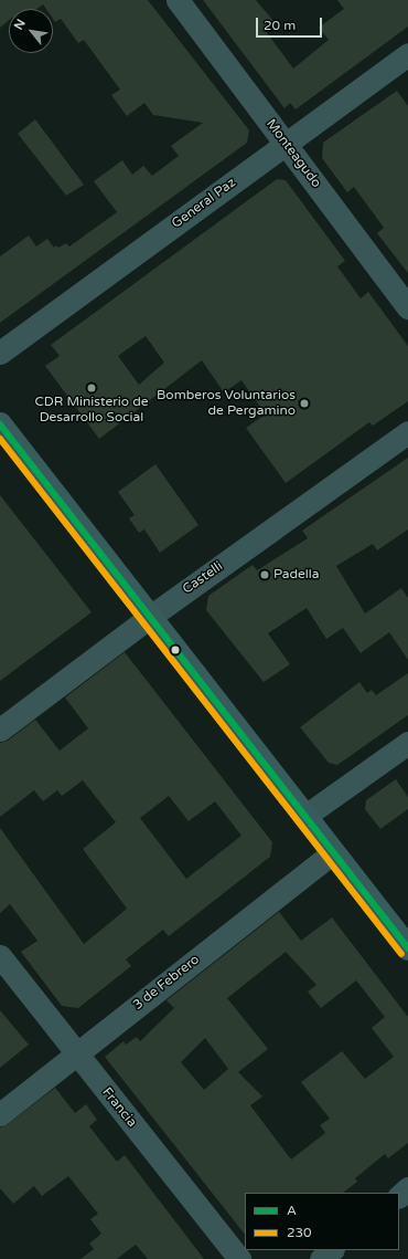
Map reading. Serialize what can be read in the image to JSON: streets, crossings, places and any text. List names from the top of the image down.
{
  "streets": {
    "street": [
      "Monteagudo",
      "General Paz",
      "Castelli",
      "3 de Febrero",
      "Francia"
    ]
  },
  "crossings": [
    ["Monteagudo", "General Paz"],
    ["3 de Febrero", "Francia"]
  ],
  "places": ["CDR Ministerio de Desarrollo Social", "Bomberos Voluntarios de Pergamino", "Padella"],
  "lines": ["transit line A", "transit line 230"],
  "legend": ["A", "230"],
  "scale_bar": "20 m",
  "north": "top left"
}
